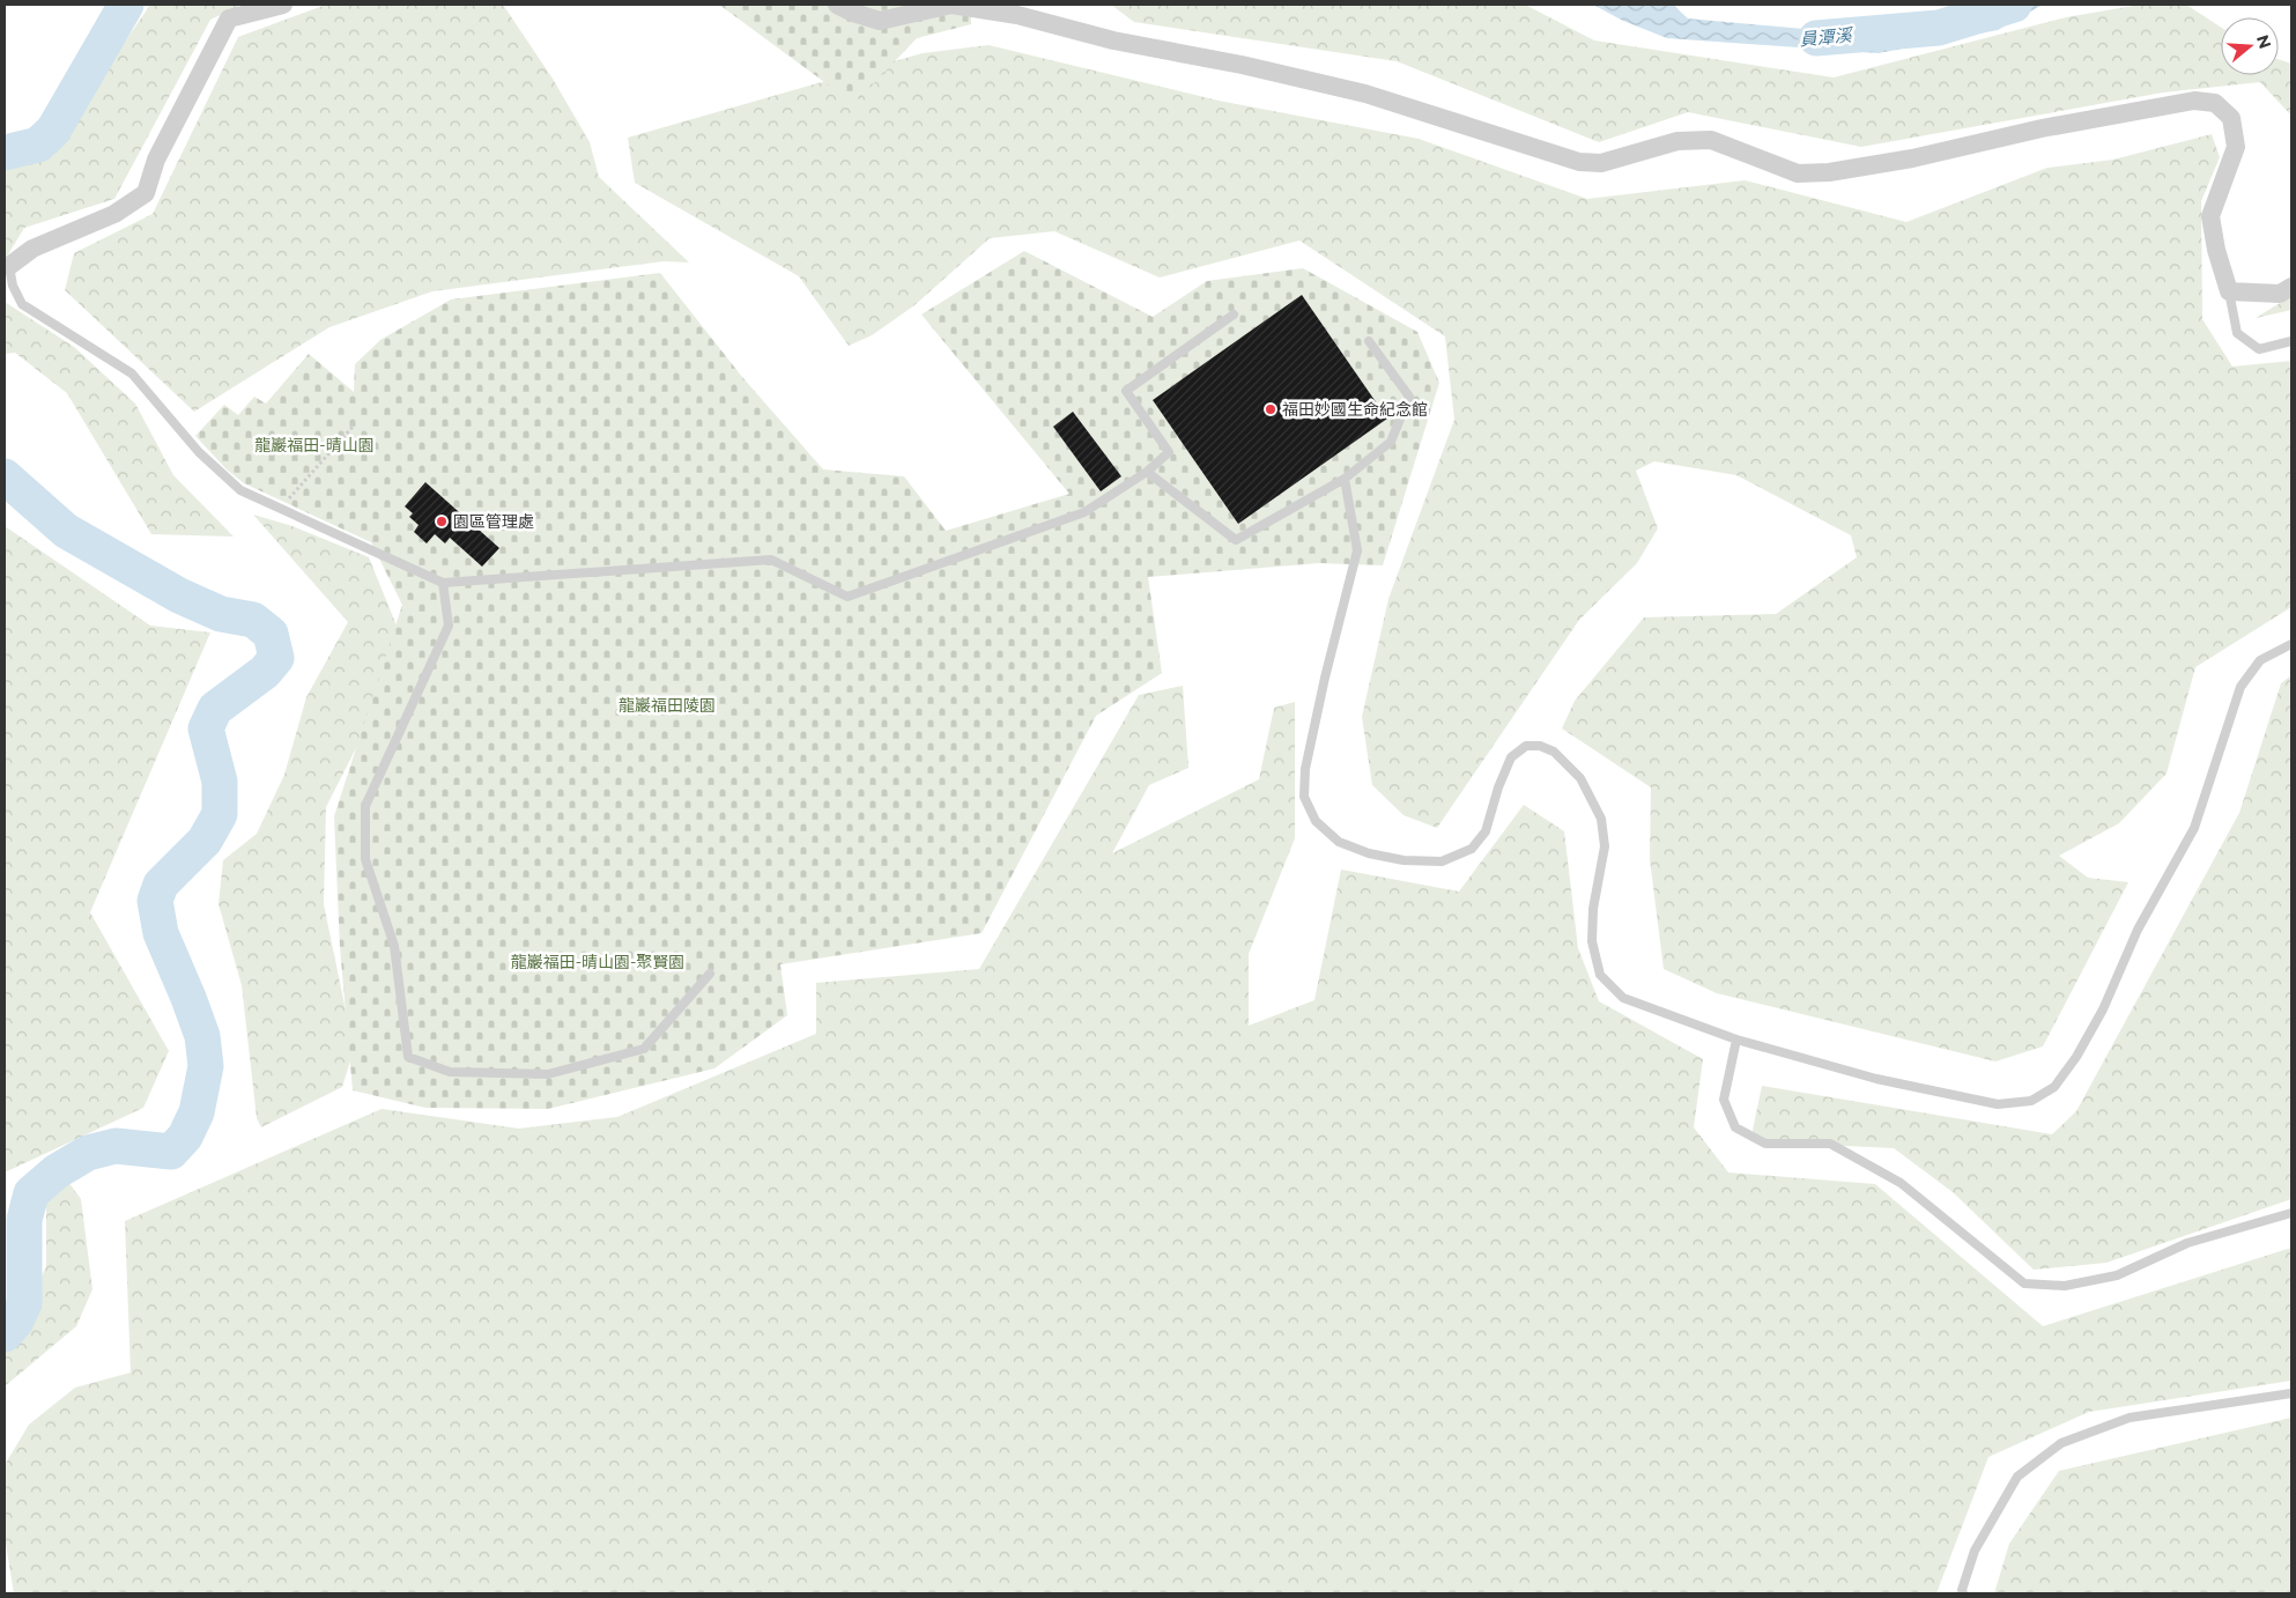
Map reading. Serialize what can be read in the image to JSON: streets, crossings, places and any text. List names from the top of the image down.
{
  "water": ["員潭溪"],
  "parks": ["龍巖福田-晴山園", "龍巖福田陵園", "龍巖福田-晴山園-聚賢園"],
  "places": ["福田妙國生命紀念館", "園區管理處"],
  "north": "right"
}
